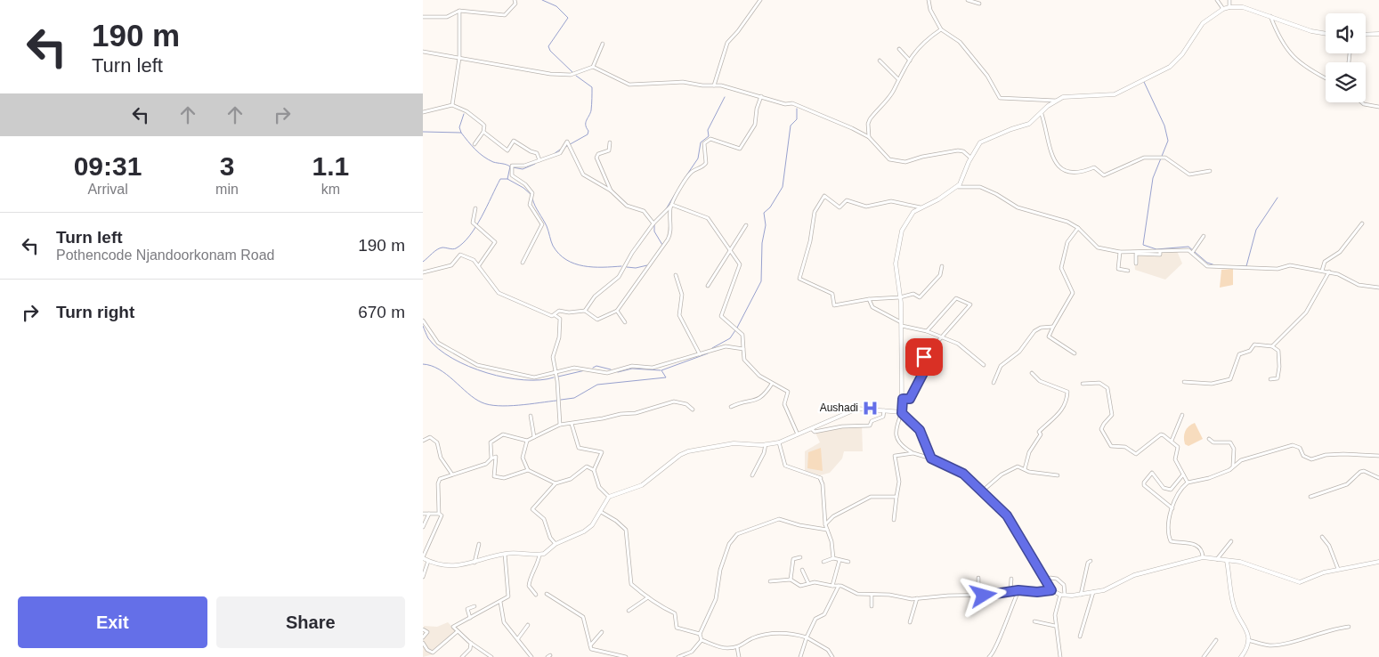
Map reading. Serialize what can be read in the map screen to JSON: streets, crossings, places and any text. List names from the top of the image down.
{
  "places": {
    "hospital": ["Aushadi"]
  },
  "page": {
    "turn": ["190 m", "Turn left"],
    "eta": [
      "09:31",
      "Arrival",
      "3",
      "min",
      "1.1",
      "km"
    ],
    "list": [
      {
        "name": "Turn left",
        "note": "Pothencode Njandoorkonam Road",
        "value": "190 m"
      },
      {
        "name": "Turn right",
        "value": "670 m"
      }
    ],
    "buttons": ["Exit", "Share"]
  }
}
